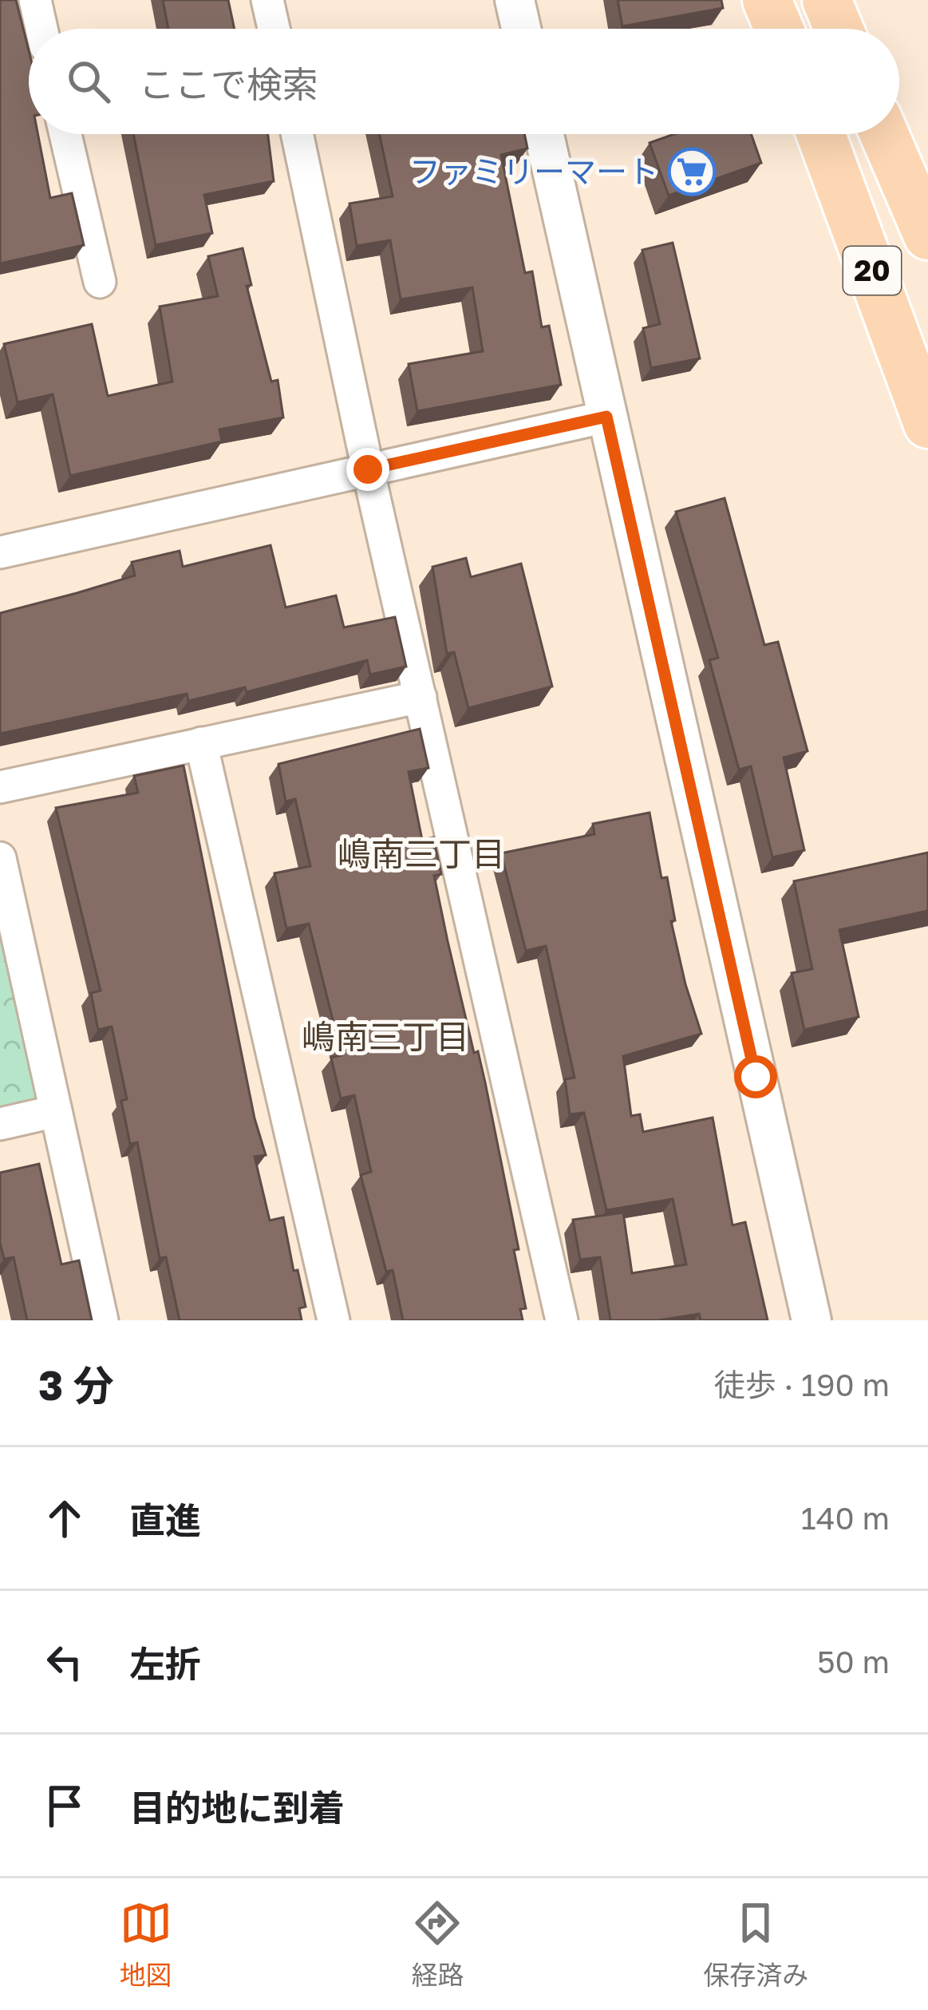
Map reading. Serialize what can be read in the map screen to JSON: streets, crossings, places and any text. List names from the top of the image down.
{
  "streets": {
    "main road": ["20"]
  },
  "districts": ["嶋南三丁目", "嶋南三丁目"],
  "places": {
    "supermarket": ["ファミリーマート"]
  },
  "page": {
    "search": "ここで検索",
    "heading": ["3 分", "徒歩 · 190 m"],
    "list": [
      ["直進", "140 m"],
      ["左折", "50 m"],
      "目的地に到着"
    ],
    "nav": ["地図", "経路", "保存済み"]
  }
}
